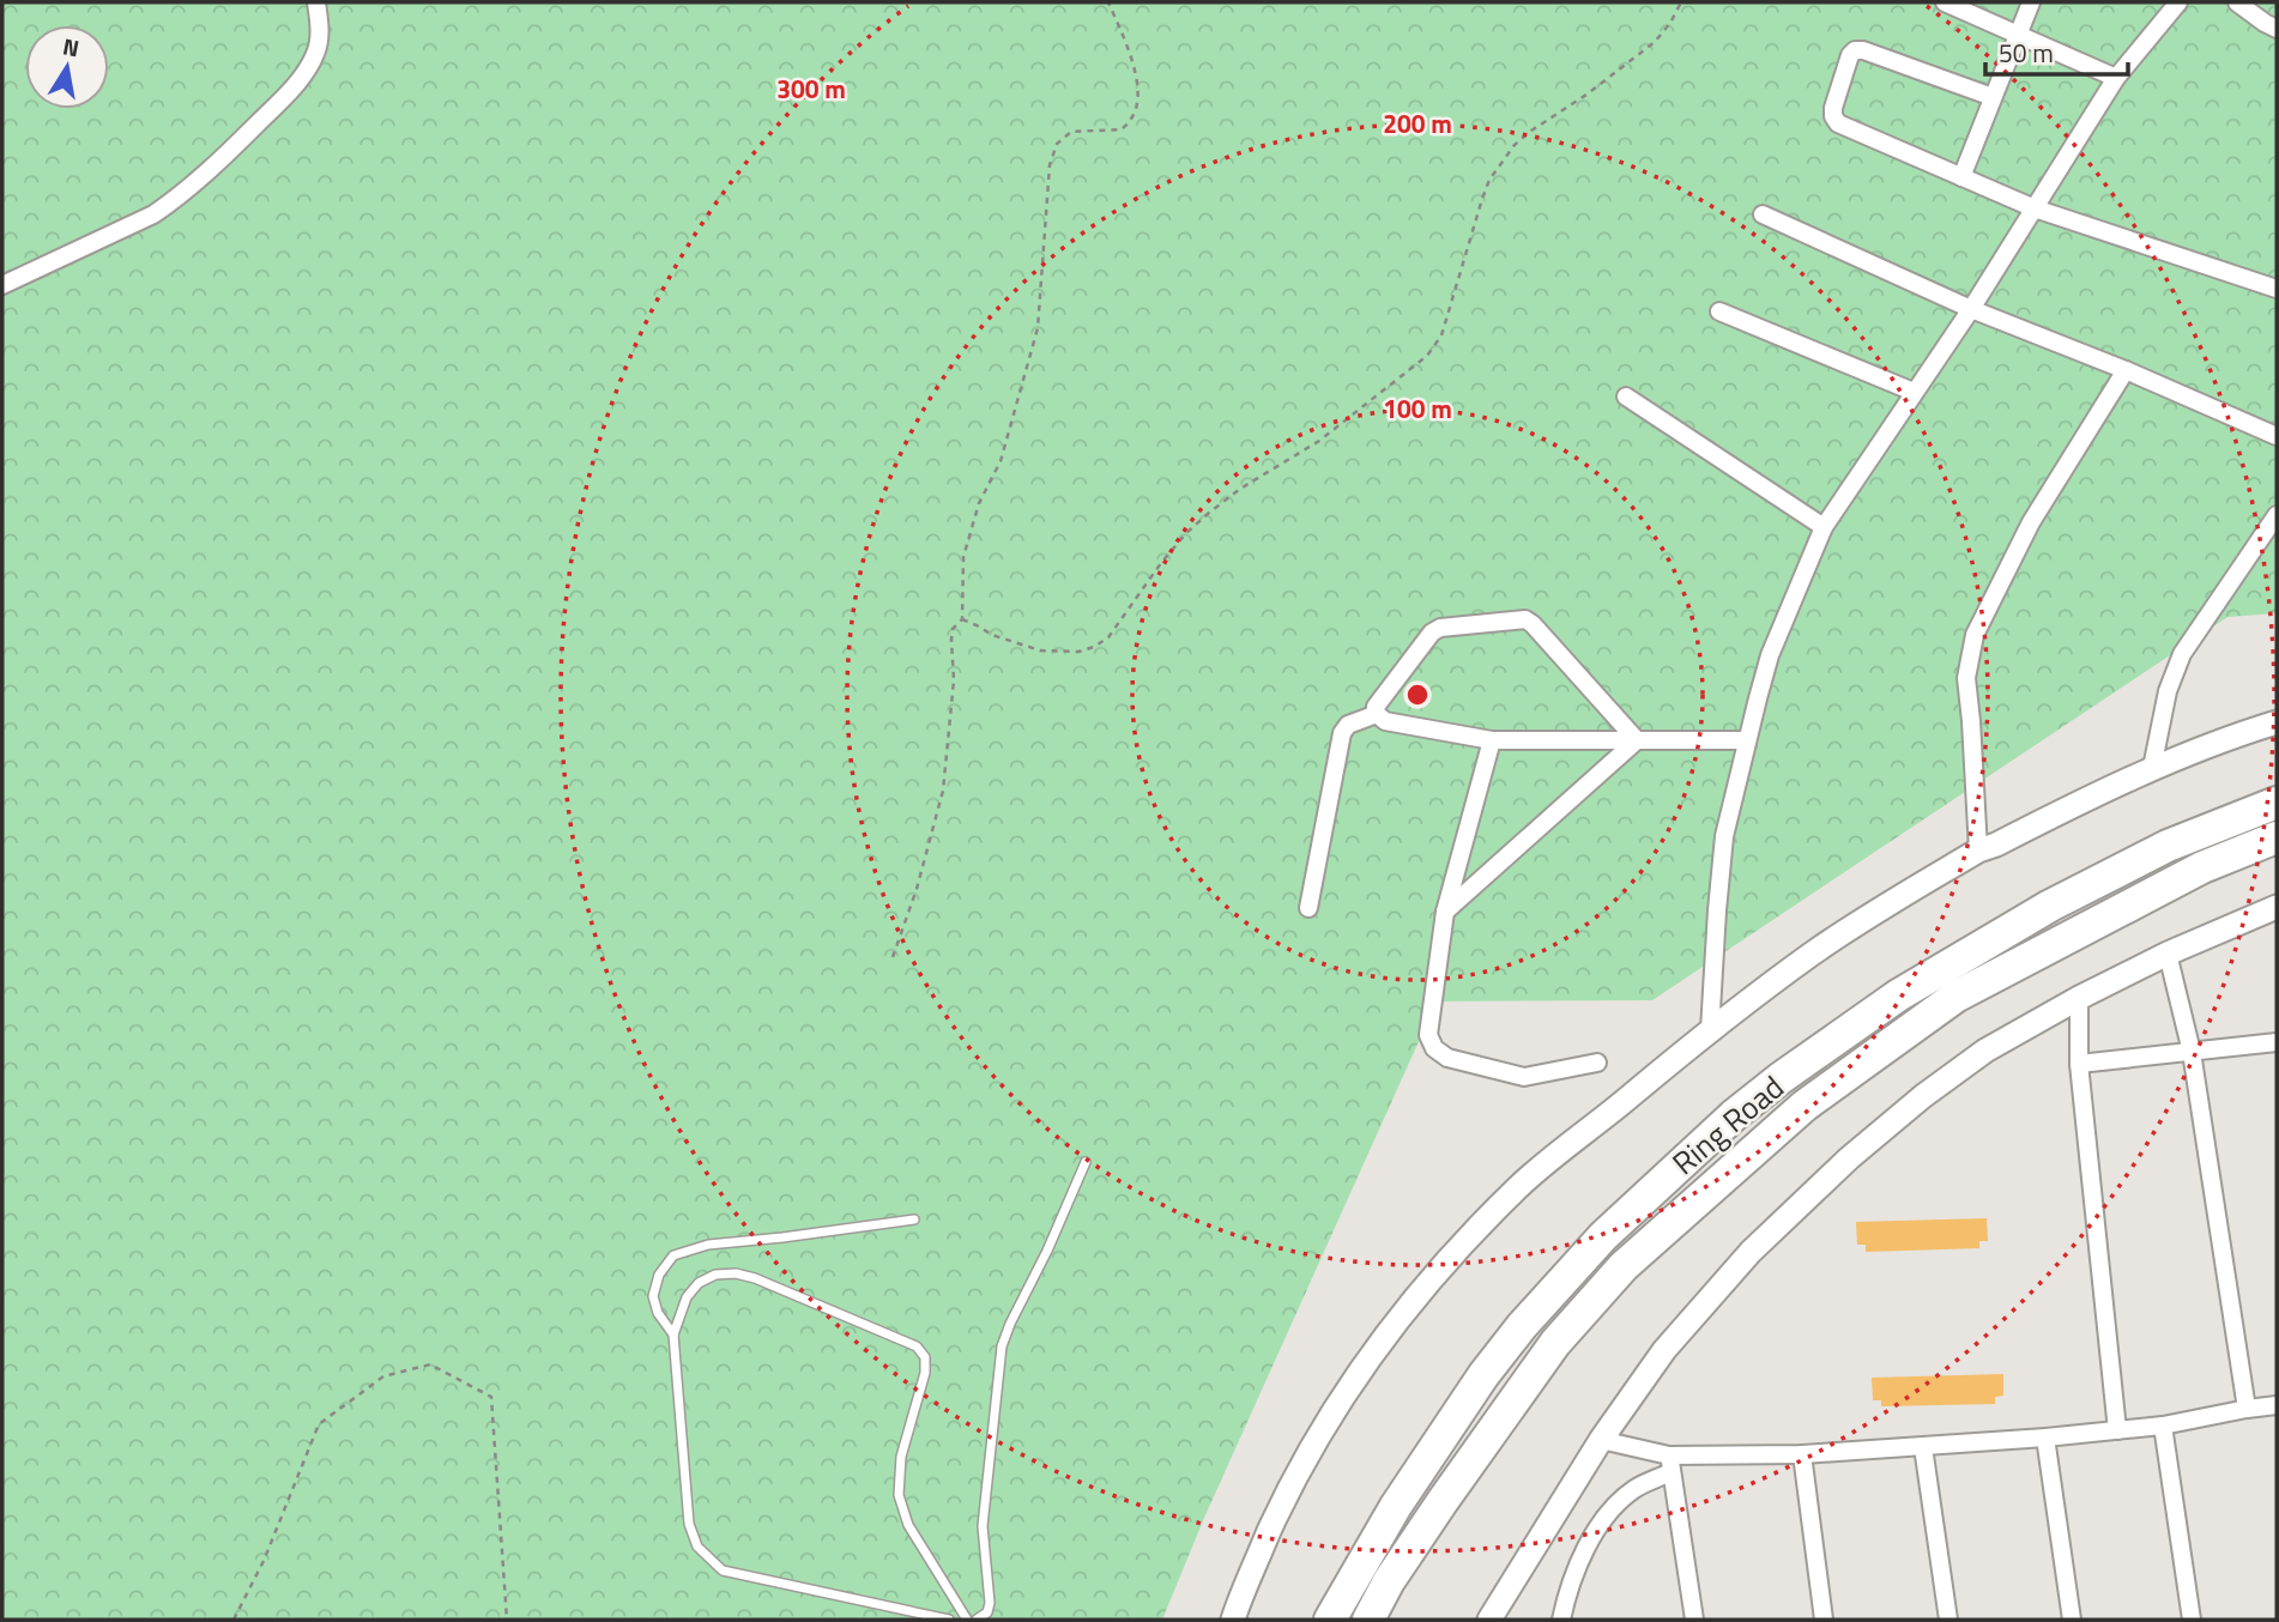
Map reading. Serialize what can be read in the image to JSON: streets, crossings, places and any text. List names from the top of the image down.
{
  "streets": {
    "highway": ["Ring Road"]
  },
  "scale_bar": "50 m",
  "north": "top",
  "rings": ["300 m", "200 m", "100 m"]
}
